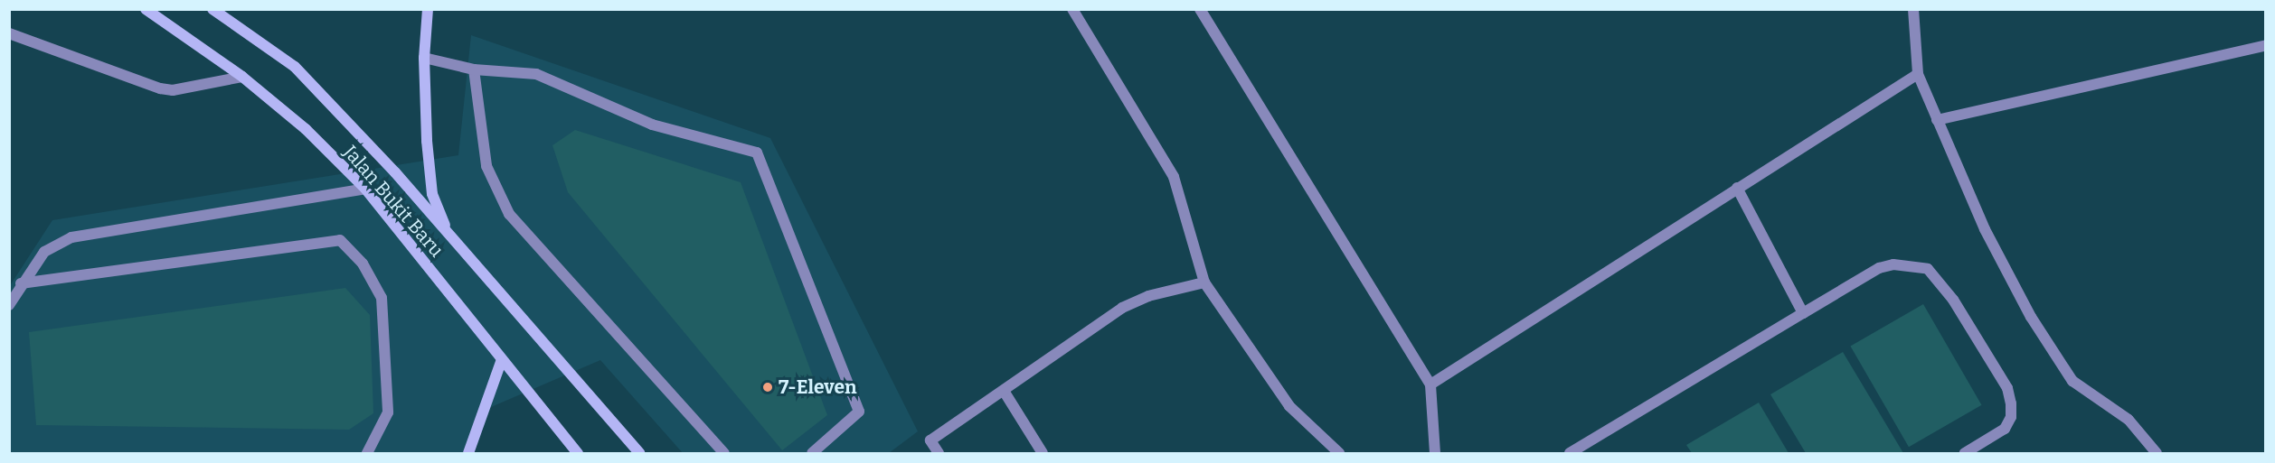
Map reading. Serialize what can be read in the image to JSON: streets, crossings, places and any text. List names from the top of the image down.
{
  "streets": {
    "main road": ["Jalan Bukit Baru"]
  },
  "places": ["7-Eleven"]
}
